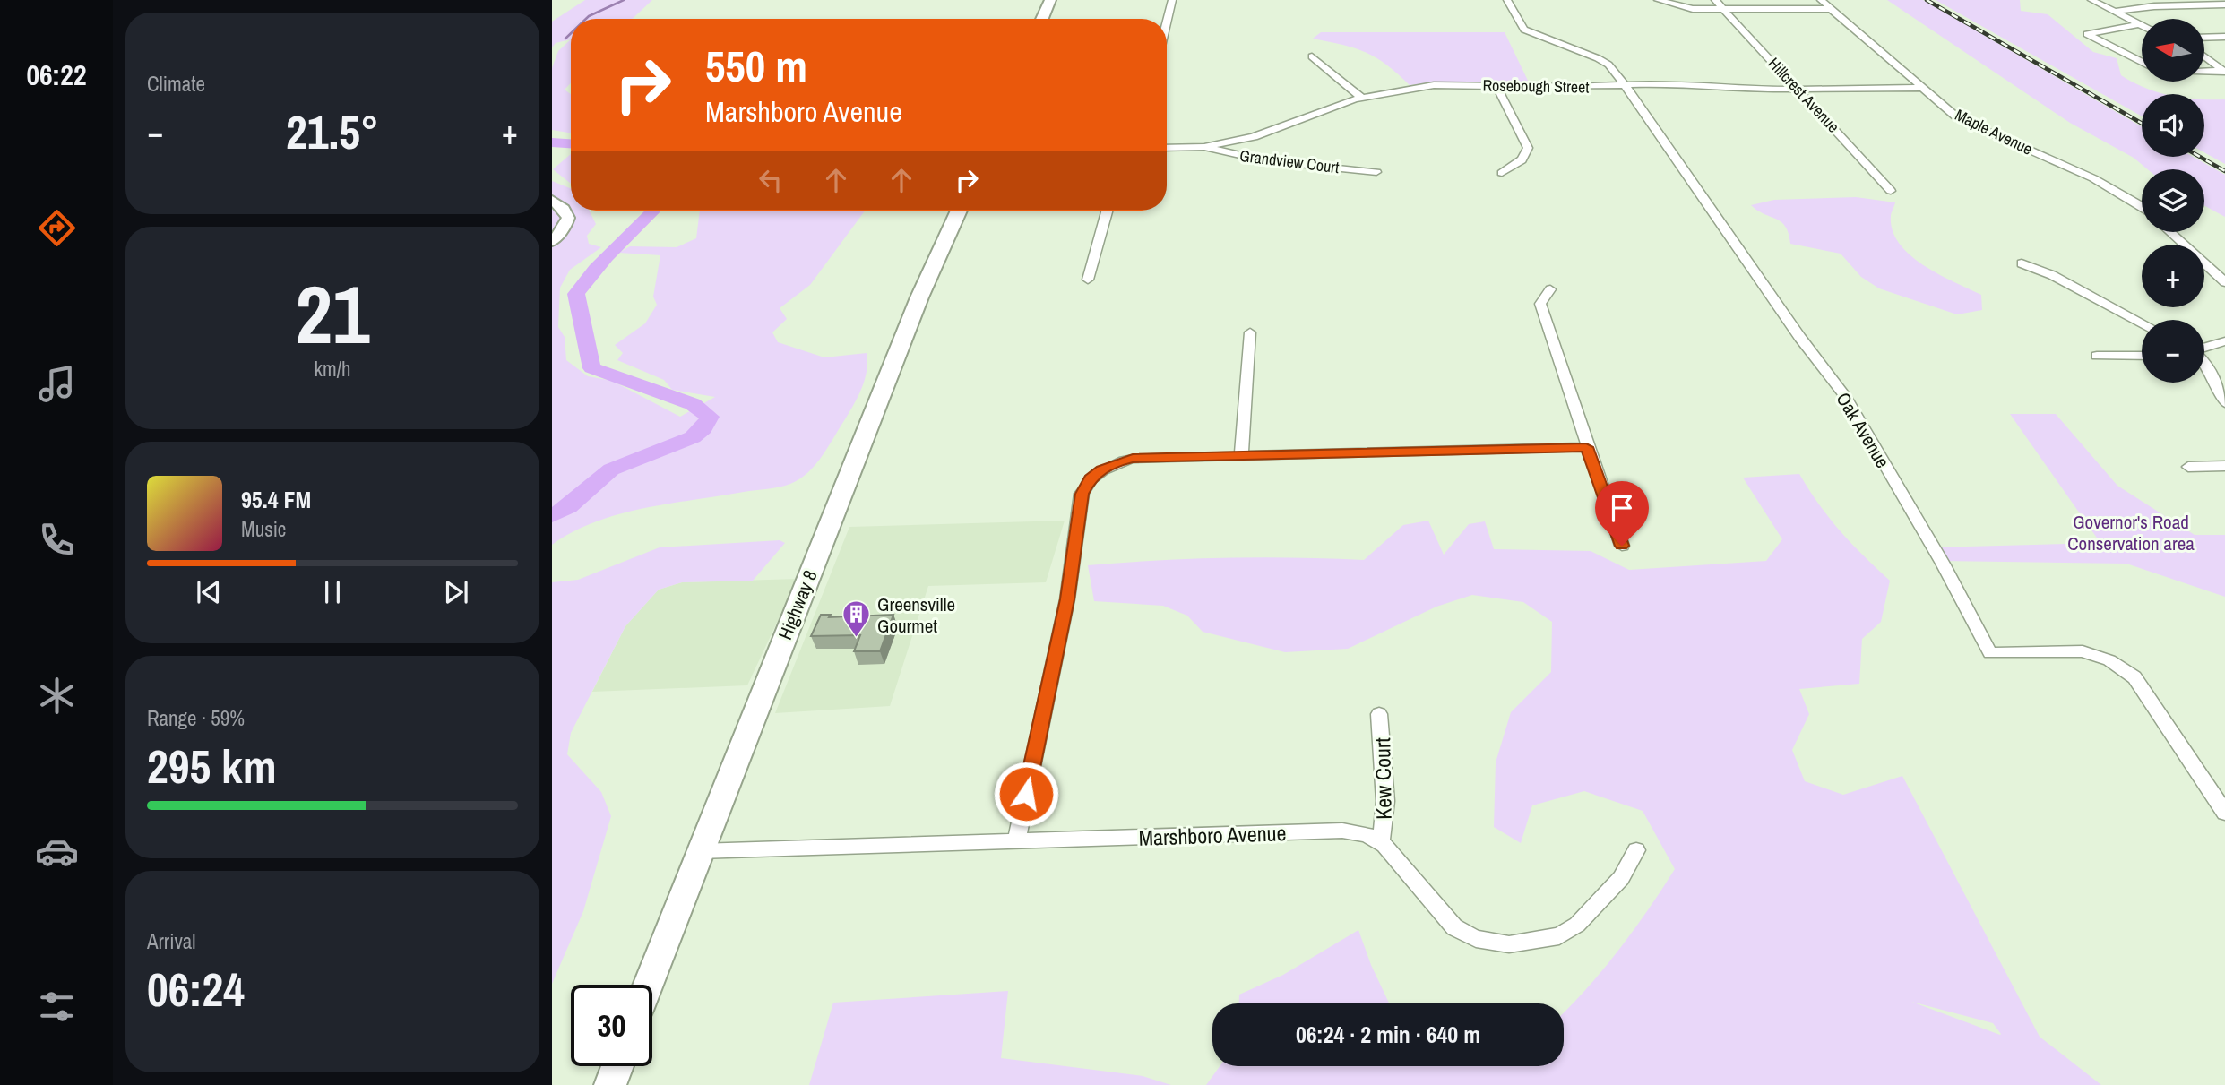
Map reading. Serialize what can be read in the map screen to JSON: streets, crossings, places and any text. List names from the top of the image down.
{
  "streets": {
    "main road": ["Highway 8"],
    "street": [
      "Rosebough Street",
      "Hillcrest Avenue",
      "Maple Avenue",
      "Grandview Court",
      "Oak Avenue",
      "Kew Court",
      "Marshboro Avenue"
    ]
  },
  "crossings": [
    ["Rosebough Street", "Hillcrest Avenue"],
    ["Rosebough Street", "Maple Avenue"],
    ["Rosebough Street", "Grandview Court"],
    ["Rosebough Street", "Oak Avenue"],
    ["Highway 8", "Marshboro Avenue"],
    ["Kew Court", "Marshboro Avenue"]
  ],
  "parks": ["Governor's Road Conservation area"],
  "places": {
    "building": ["Greensville Gourmet"]
  },
  "north": "left",
  "page": {
    "tabs": "06:22",
    "tile": [
      "Climate",
      ["21", "km/h"],
      ["Range · 59%", "295 km"],
      ["Arrival", "06:24"]
    ],
    "map_buttons": ["+", "−"],
    "turn": ["550 m", "Marshboro Avenue"],
    "heat": ["−", "21.5°", "+"],
    "song": ["95.4 FM", "Music"],
    "limit": "30",
    "trip": "06:24 · 2 min · 640 m"
  }
}
